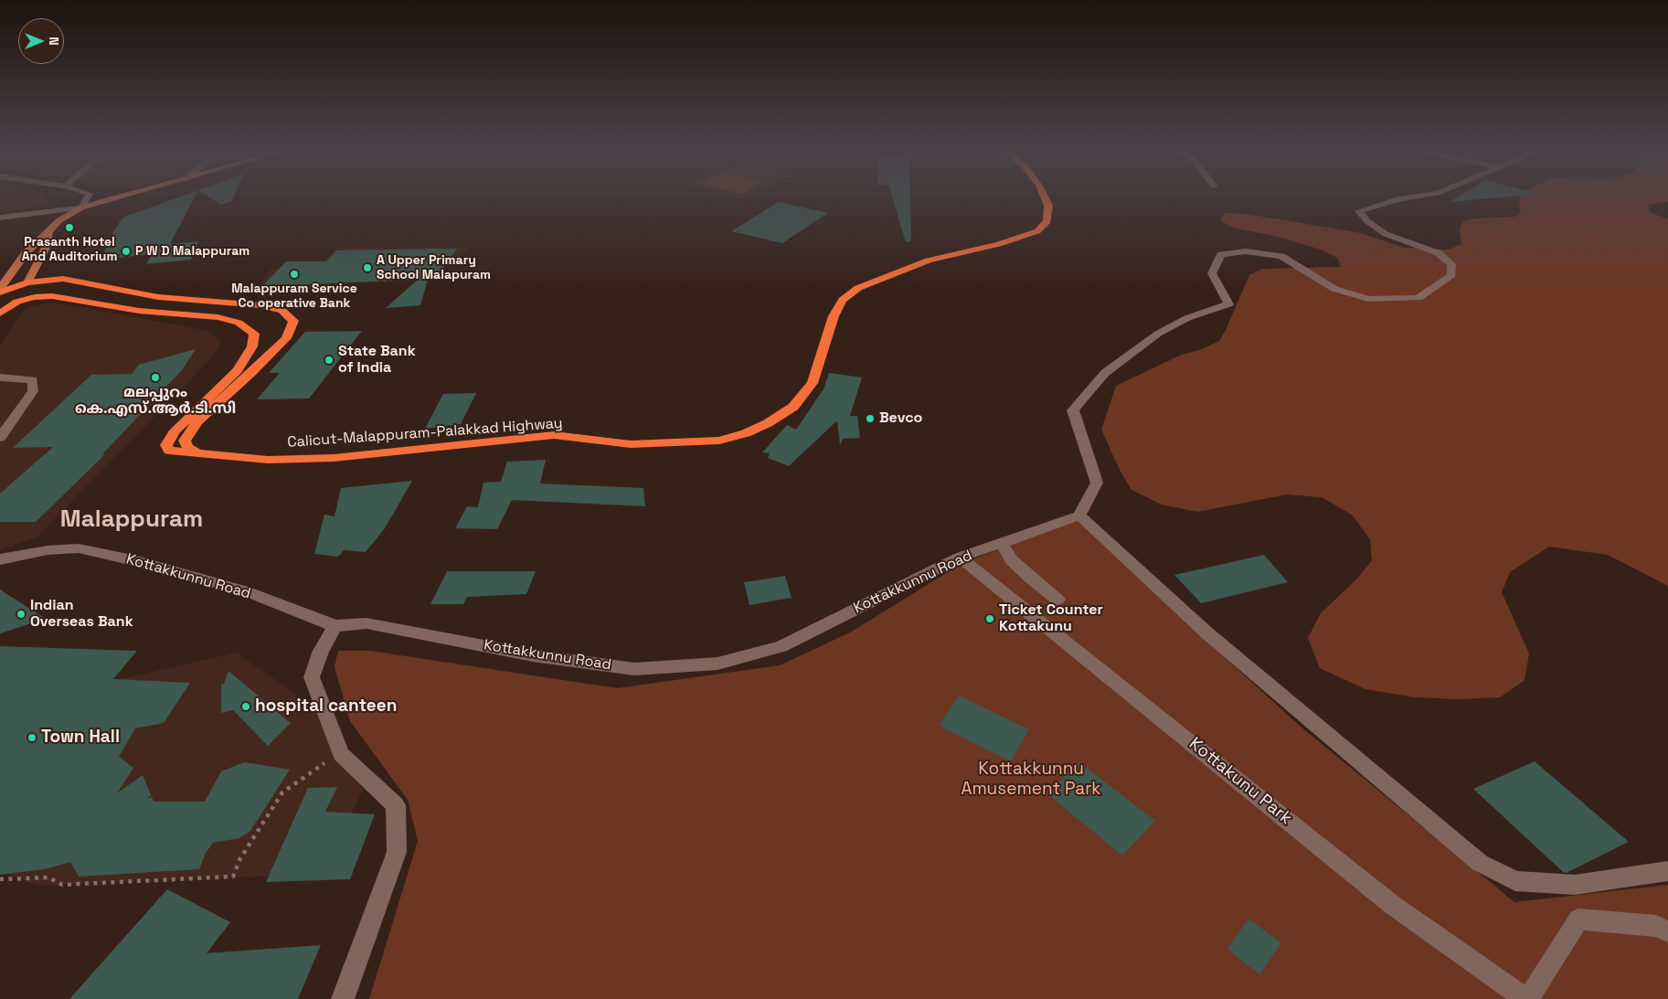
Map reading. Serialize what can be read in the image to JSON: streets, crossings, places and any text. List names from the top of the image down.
{
  "streets": {
    "highway": ["Calicut-Malappuram-Palakkad Highway"],
    "street": ["Kottakkunnu Road", "Kottakunu Park"]
  },
  "crossings": [
    ["Kottakkunnu Road", "Kottakunu Park"]
  ],
  "districts": ["Malappuram"],
  "parks": ["Kottakkunnu Amusement Park"],
  "places": [
    "Prasanth Hotel And Auditorium",
    "P W D Malappuram",
    "A Upper Primary School Malapuram",
    "Malappuram Service Co operative Bank",
    "State Bank of India",
    "മലപ്പുറം കെ.എസ്.ആർ.ടി.സി",
    "Bevco",
    "Indian Overseas Bank",
    "Ticket Counter Kottakunu",
    "hospital canteen",
    "Town Hall"
  ],
  "north": "right"
}
